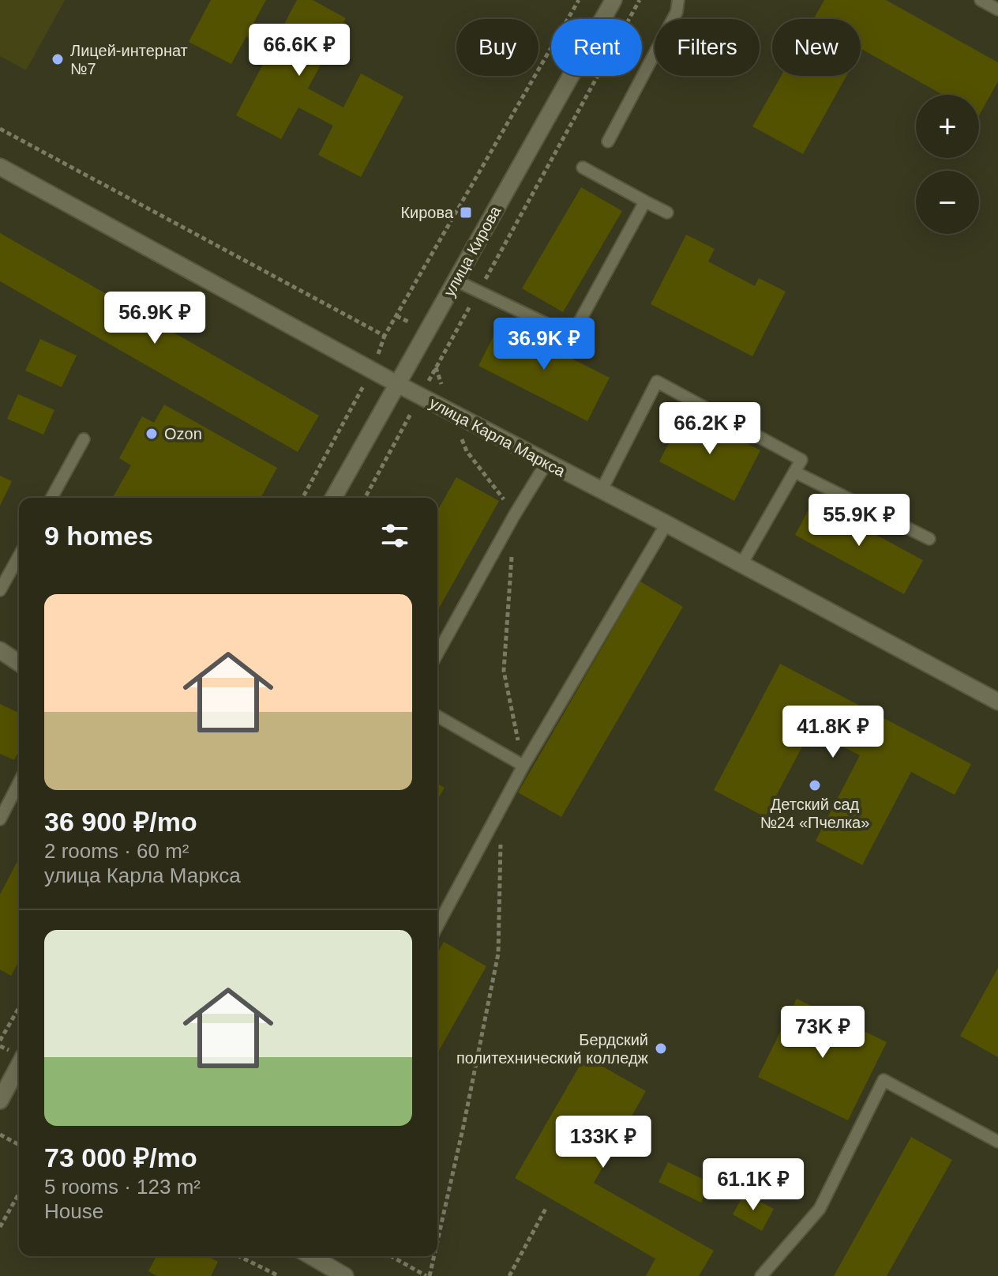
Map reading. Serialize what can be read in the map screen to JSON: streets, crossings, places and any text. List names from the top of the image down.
{
  "streets": {
    "street": ["улица Кирова", "улица Карла Маркса"]
  },
  "crossings": [
    ["улица Кирова", "улица Карла Маркса"]
  ],
  "places": {
    "other": [
      "Лицей-интернат №7",
      "Ozon",
      "Детский сад №24 «Пчелка»",
      "Бердский политехнический колледж"
    ],
    "transit": ["Кирова"]
  },
  "page": {
    "chip": [
      "Buy",
      "Rent",
      "Filters",
      "New"
    ],
    "price": [
      "66.6K ₽",
      "56.9K ₽",
      "36.9K ₽",
      "66.2K ₽",
      "55.9K ₽",
      "41.8K ₽",
      "73K ₽",
      "133K ₽",
      "61.1K ₽"
    ],
    "map_buttons": ["+", "−"],
    "heading": "9 homes",
    "list": [
      {
        "name": "36 900 ₽/mo",
        "note": "2 rooms · 60 m² · улица Карла Маркса"
      },
      {
        "name": "73 000 ₽/mo",
        "note": "5 rooms · 123 m² · House"
      }
    ]
  }
}
